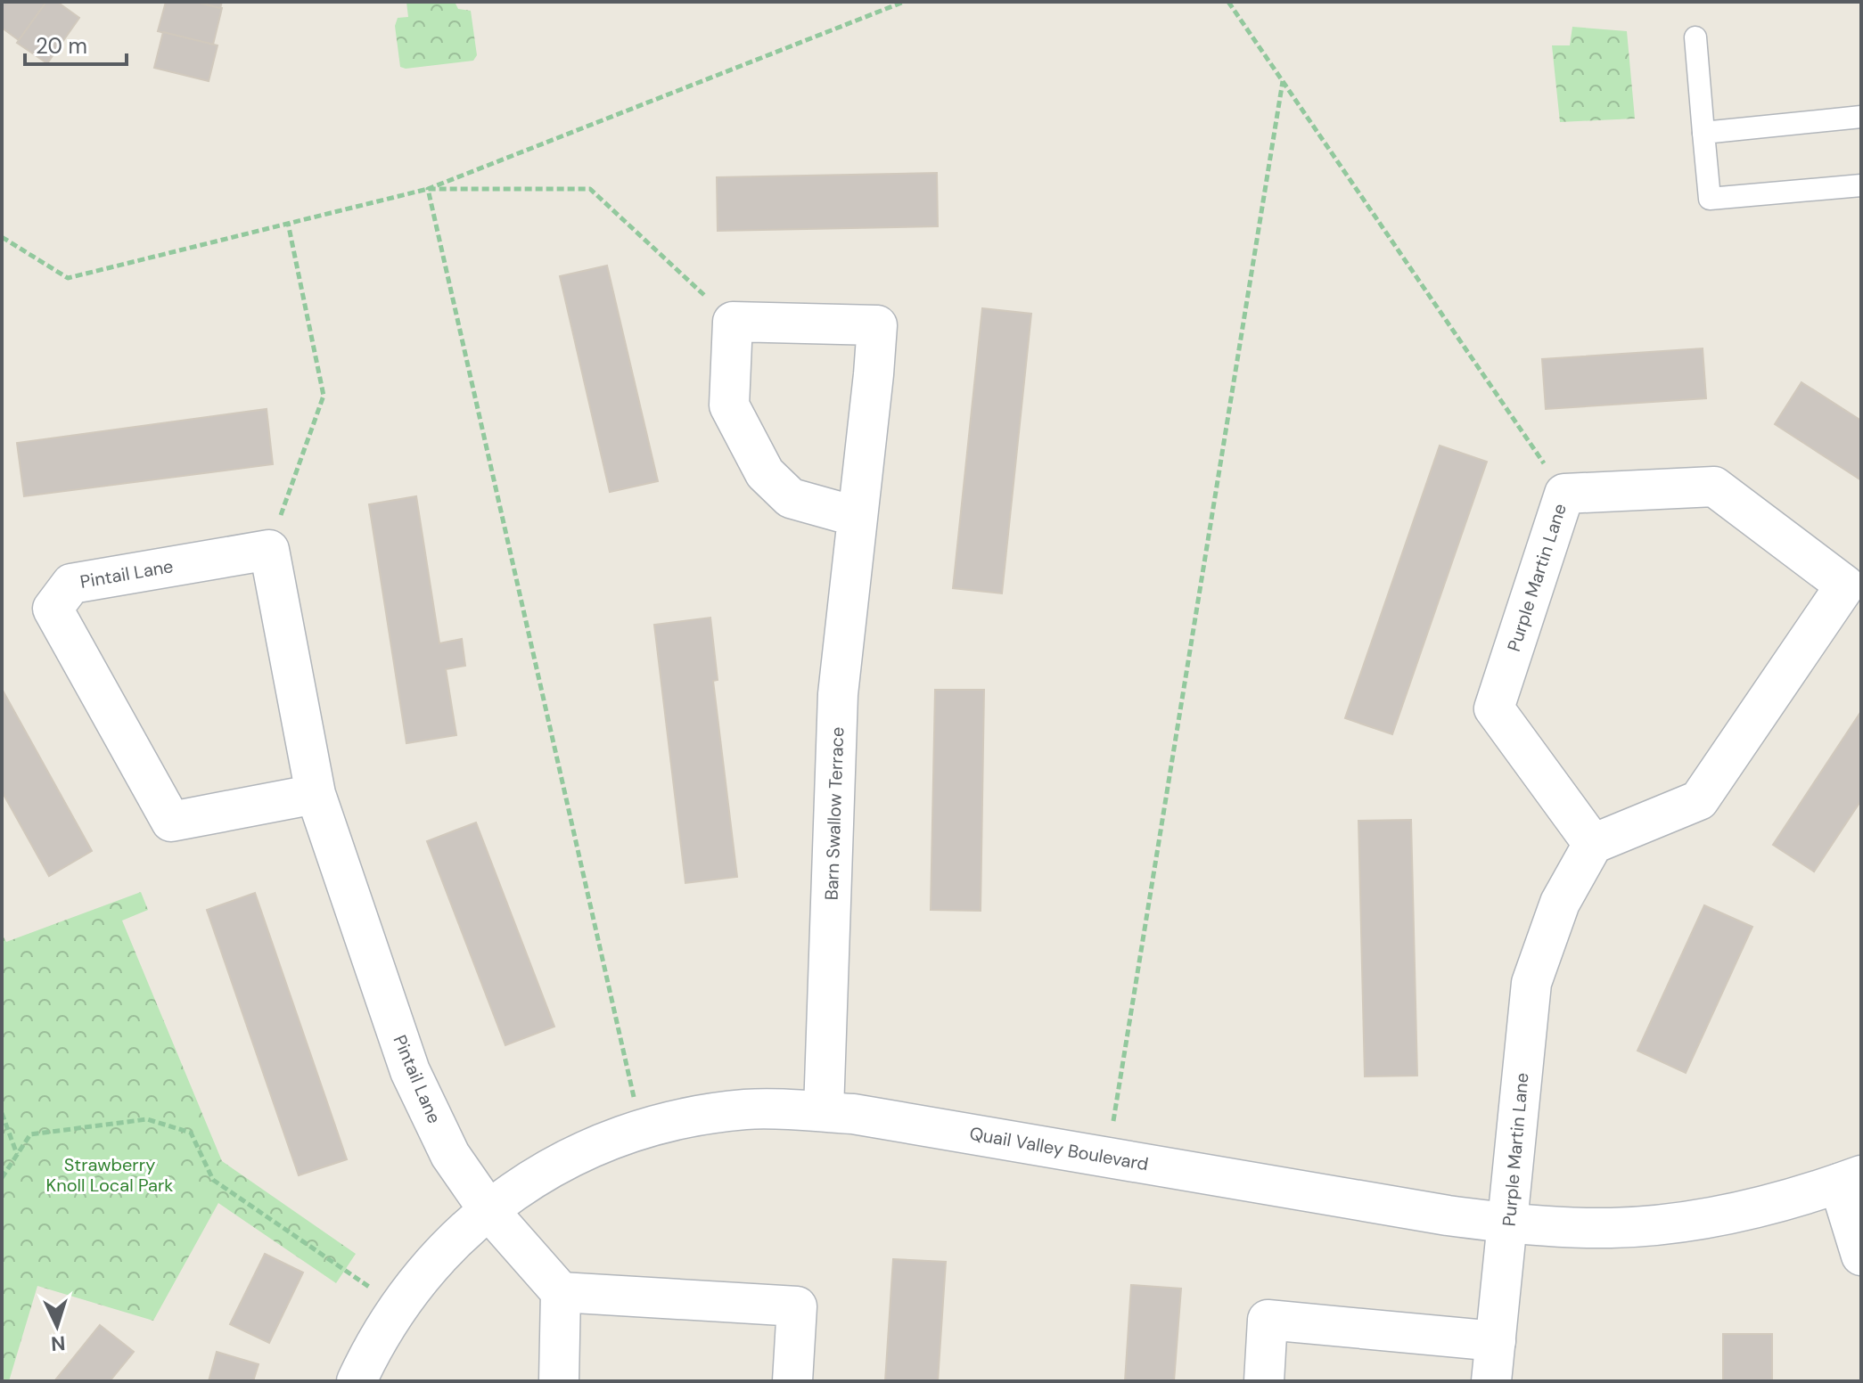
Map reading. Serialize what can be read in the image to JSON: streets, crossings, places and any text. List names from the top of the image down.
{
  "streets": {
    "street": [
      "Pintail Lane",
      "Purple Martin Lane",
      "Barn Swallow Terrace",
      "Quail Valley Boulevard"
    ]
  },
  "crossings": [
    ["Pintail Lane", "Quail Valley Boulevard"],
    ["Purple Martin Lane", "Quail Valley Boulevard"],
    ["Barn Swallow Terrace", "Quail Valley Boulevard"]
  ],
  "parks": ["Strawberry Knoll Local Park"],
  "scale_bar": "20 m",
  "north": "bottom"
}
